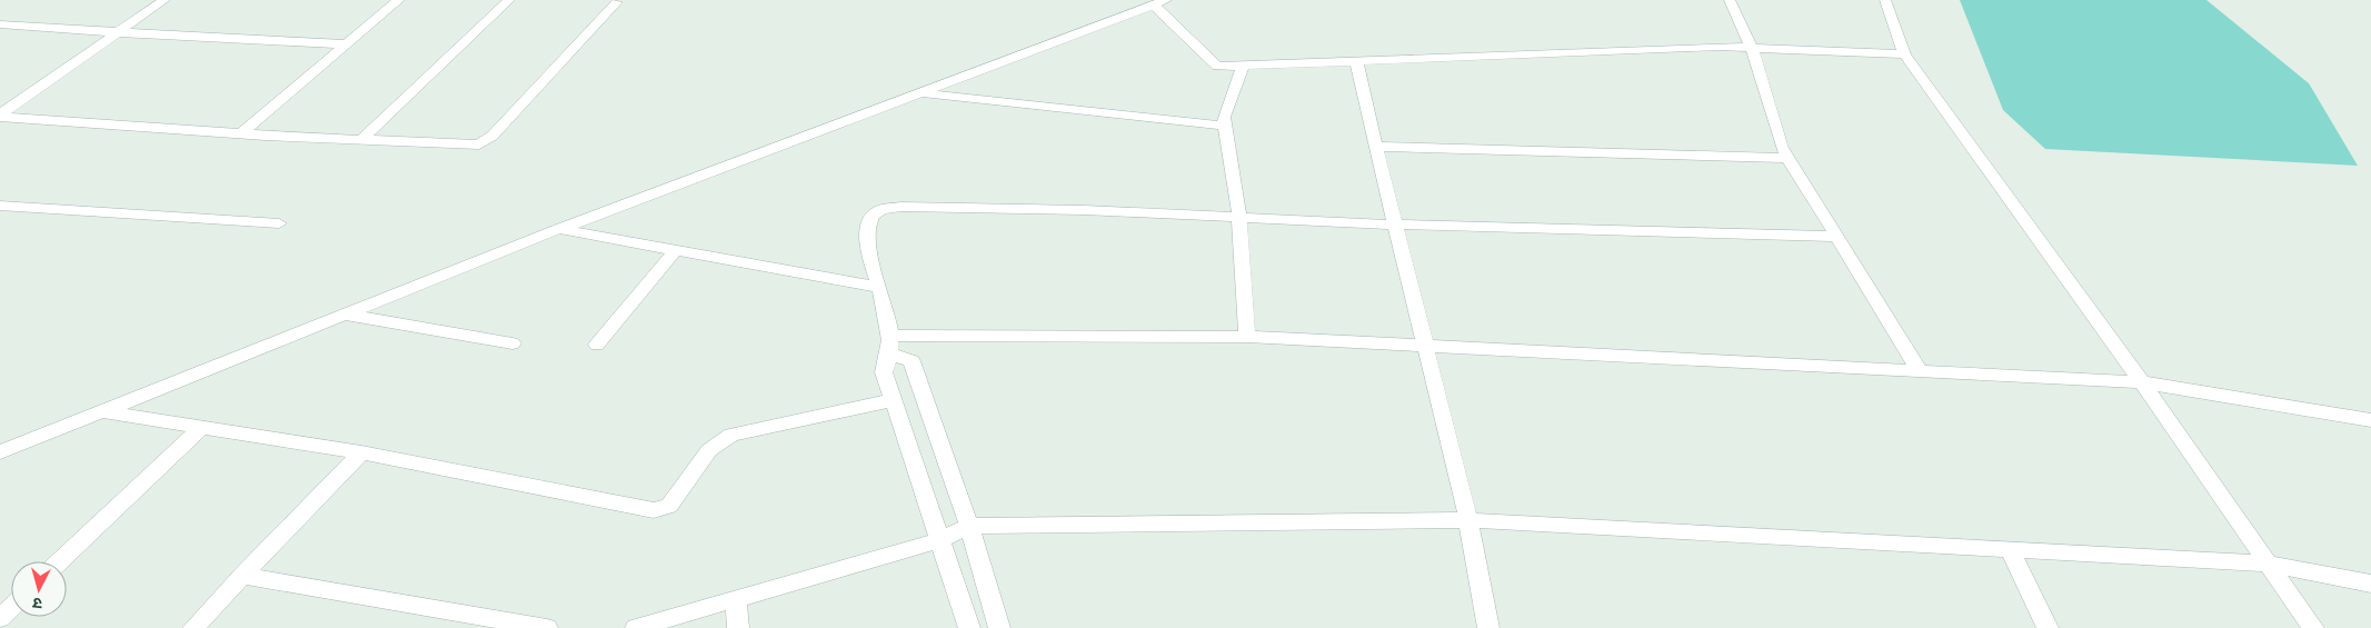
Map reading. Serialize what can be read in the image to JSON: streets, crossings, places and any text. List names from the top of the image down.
{
  "north": "bottom"
}
